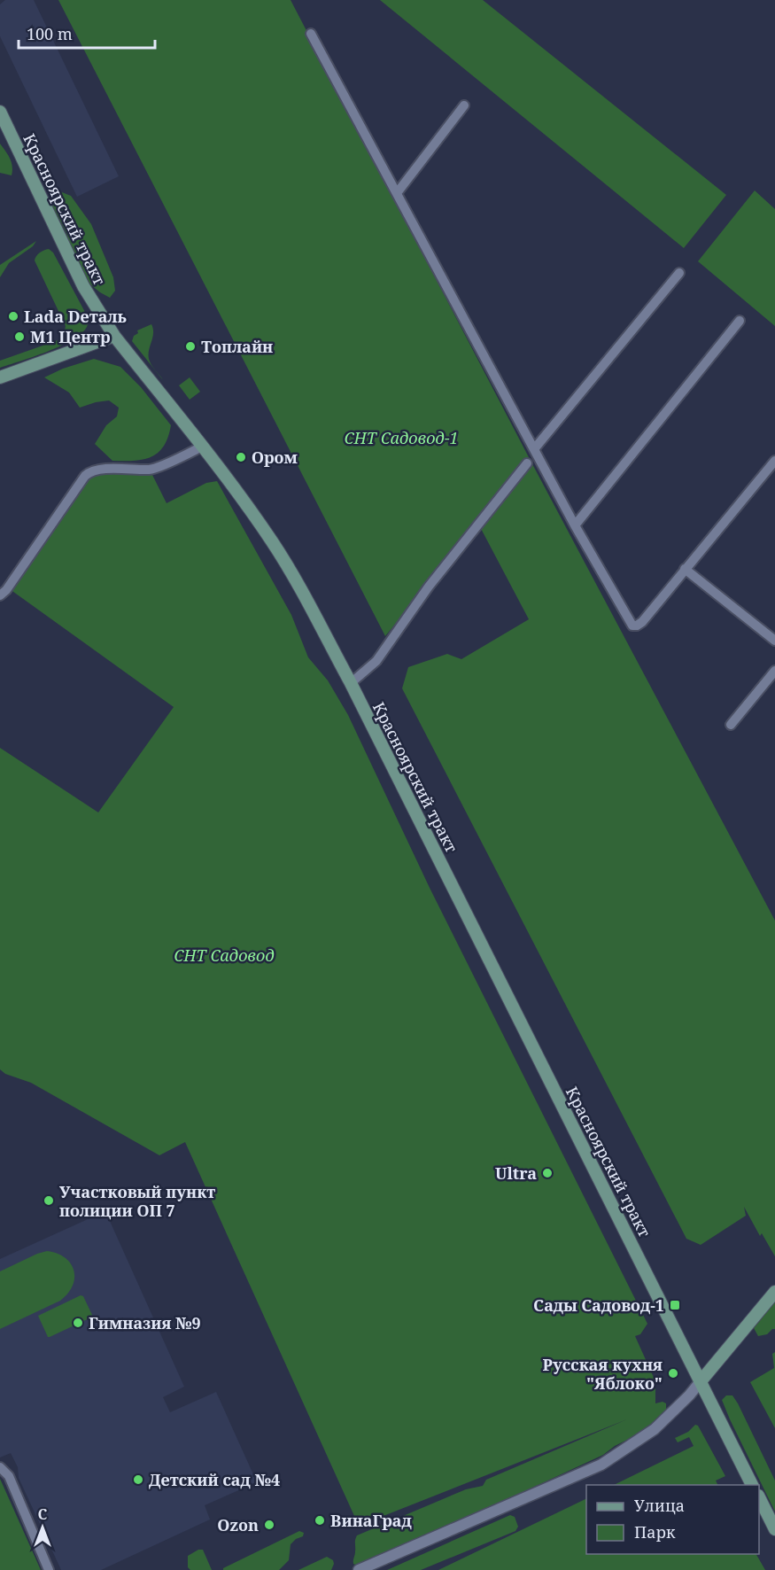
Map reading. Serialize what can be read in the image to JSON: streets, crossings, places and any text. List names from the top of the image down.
{
  "streets": {
    "main road": ["Красноярский тракт"]
  },
  "parks": ["СНТ Садовод-1", "СНТ Садовод"],
  "places": {
    "other": [
      "Lada Dеталь",
      "М1 Центр",
      "Топлайн",
      "Ором",
      "Ultra",
      "Участковый пункт полиции ОП 7",
      "Гимназия №9",
      "Русская кухня \"Яблоко\"",
      "Детский сад №4",
      "ВинаГрад",
      "Ozon"
    ],
    "transit": ["Сады Садовод-1"]
  },
  "legend": ["Улица", "Парк"],
  "scale_bar": "100 m",
  "north": "top"
}
